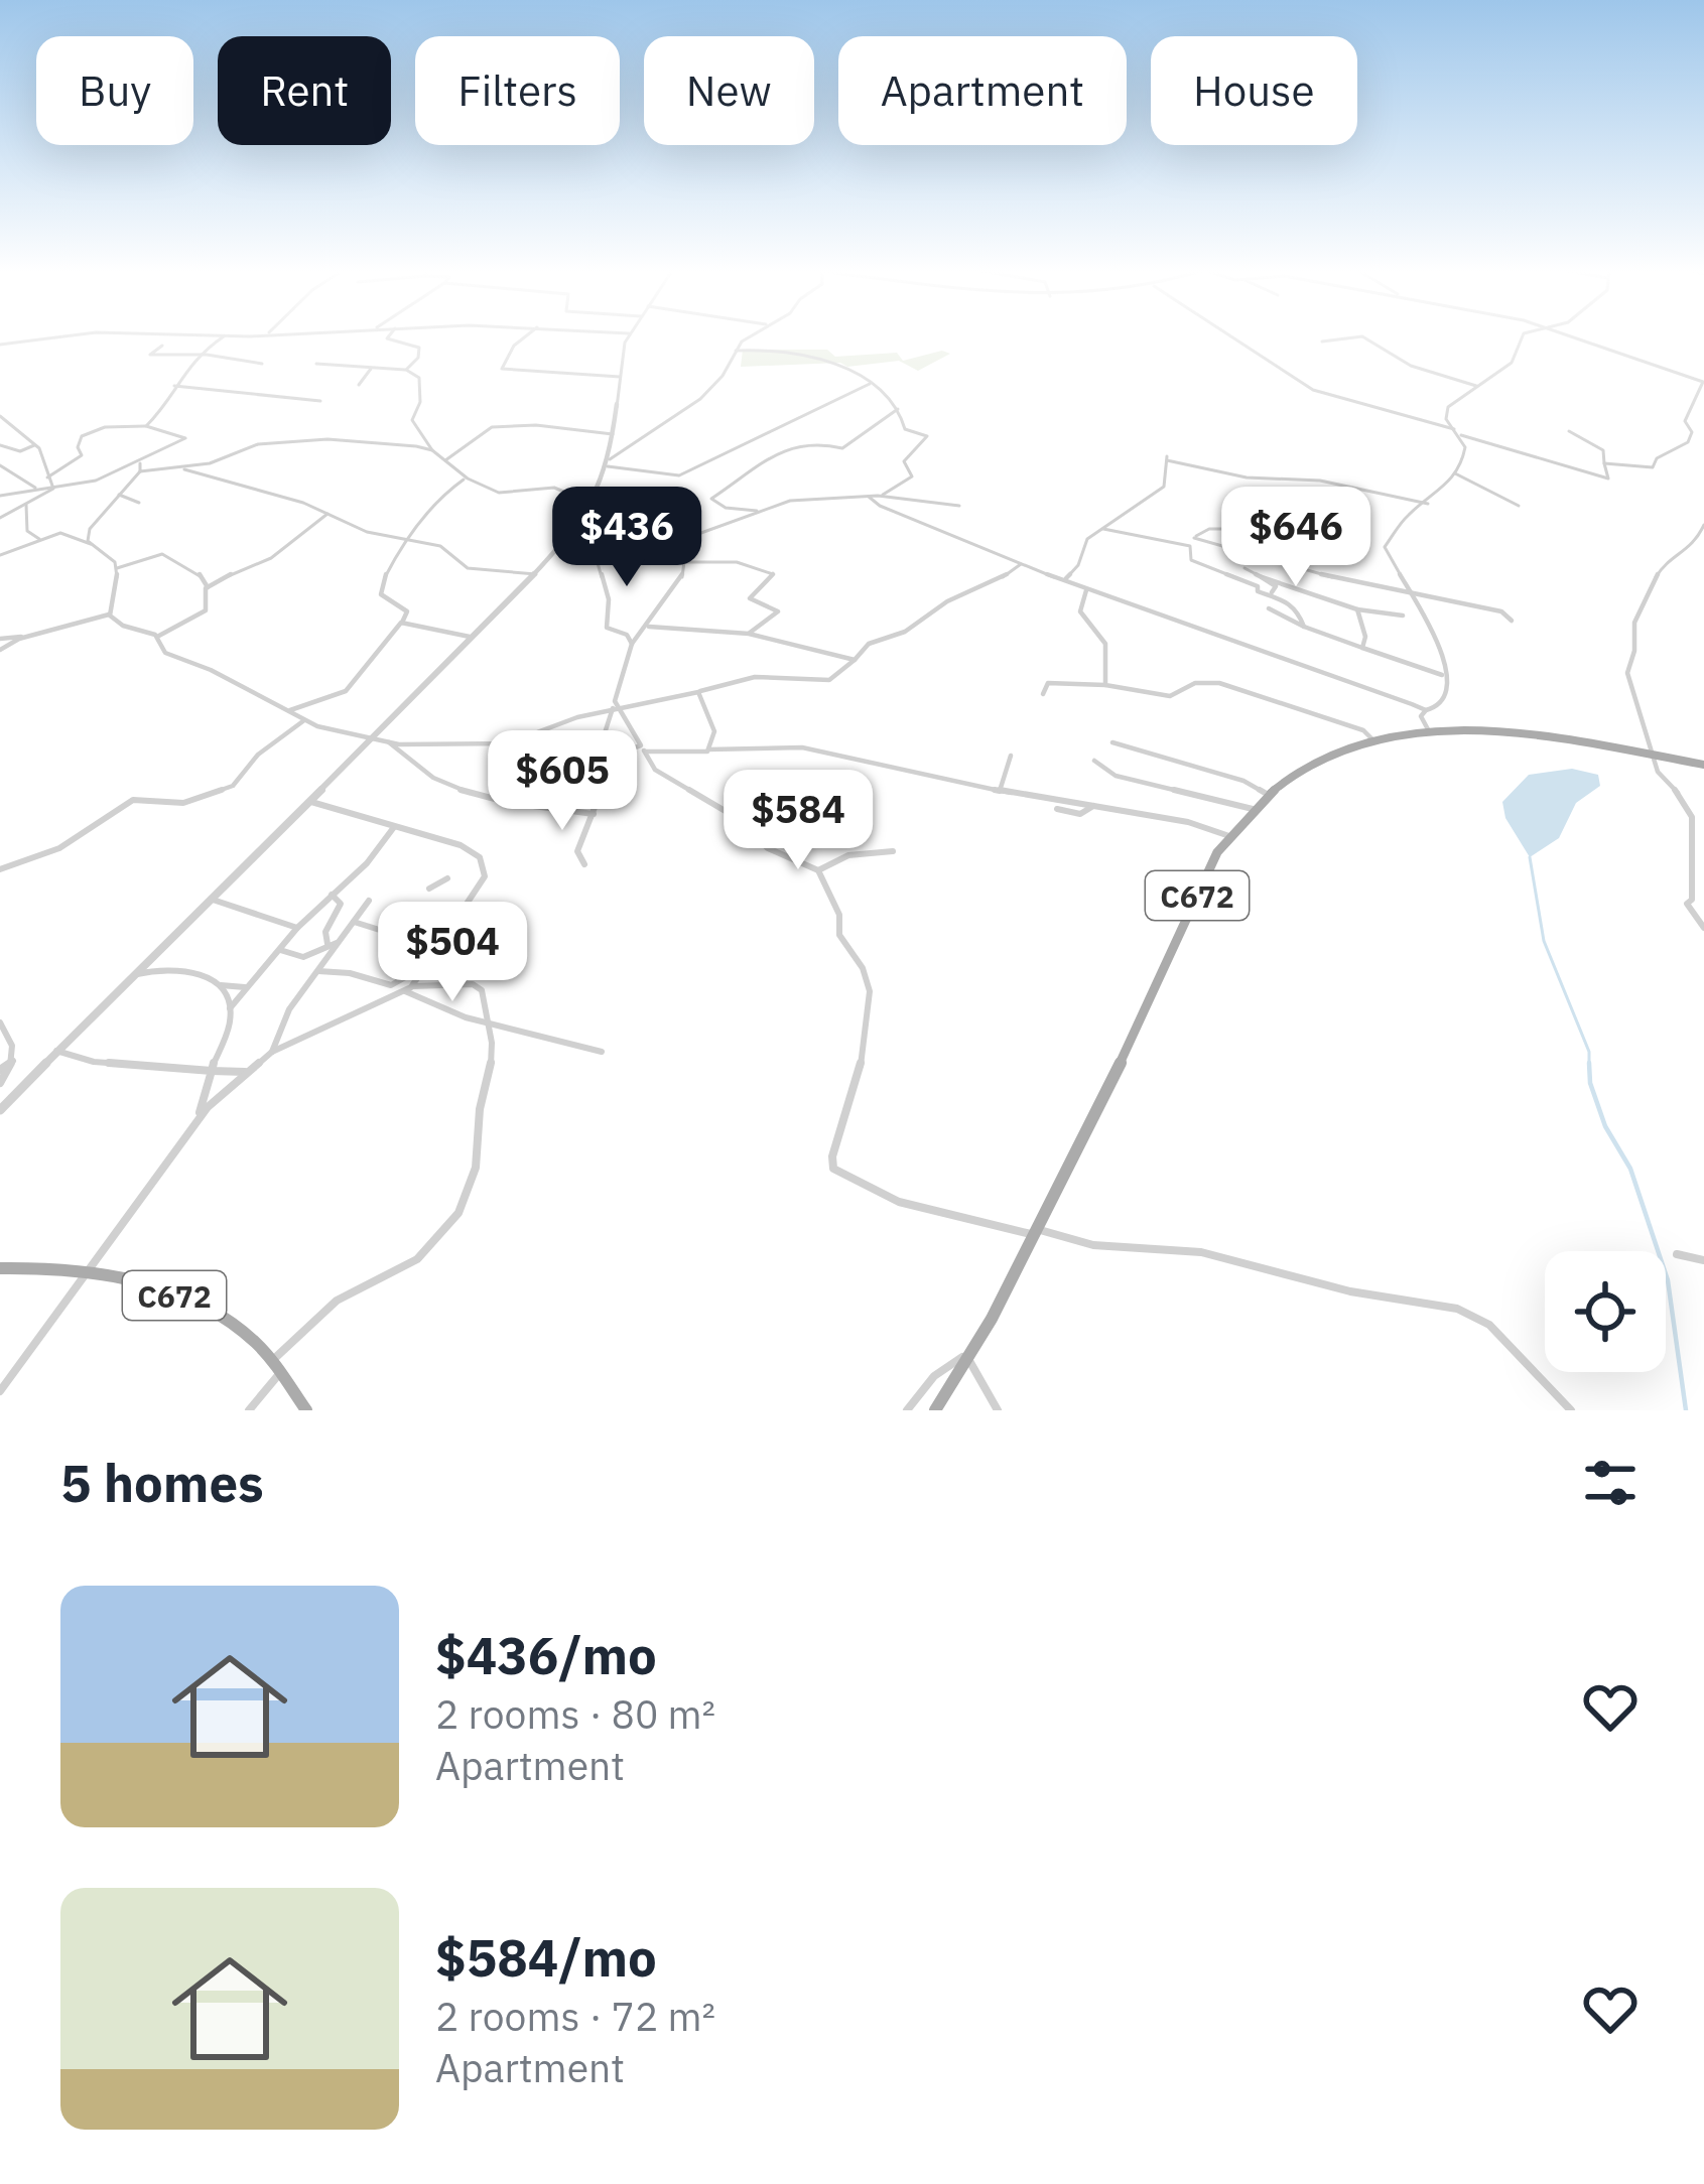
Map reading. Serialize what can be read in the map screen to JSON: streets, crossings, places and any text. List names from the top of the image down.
{
  "streets": {
    "main road": ["C672"]
  },
  "page": {
    "chip": [
      "Buy",
      "Rent",
      "Filters",
      "New",
      "Apartment",
      "House"
    ],
    "price": [
      "$436",
      "$646",
      "$605",
      "$584",
      "$504"
    ],
    "heading": "5 homes",
    "list": [
      {
        "name": "$436/mo",
        "note": "2 rooms · 80 m² · Apartment"
      },
      {
        "name": "$584/mo",
        "note": "2 rooms · 72 m² · Apartment"
      }
    ]
  }
}
